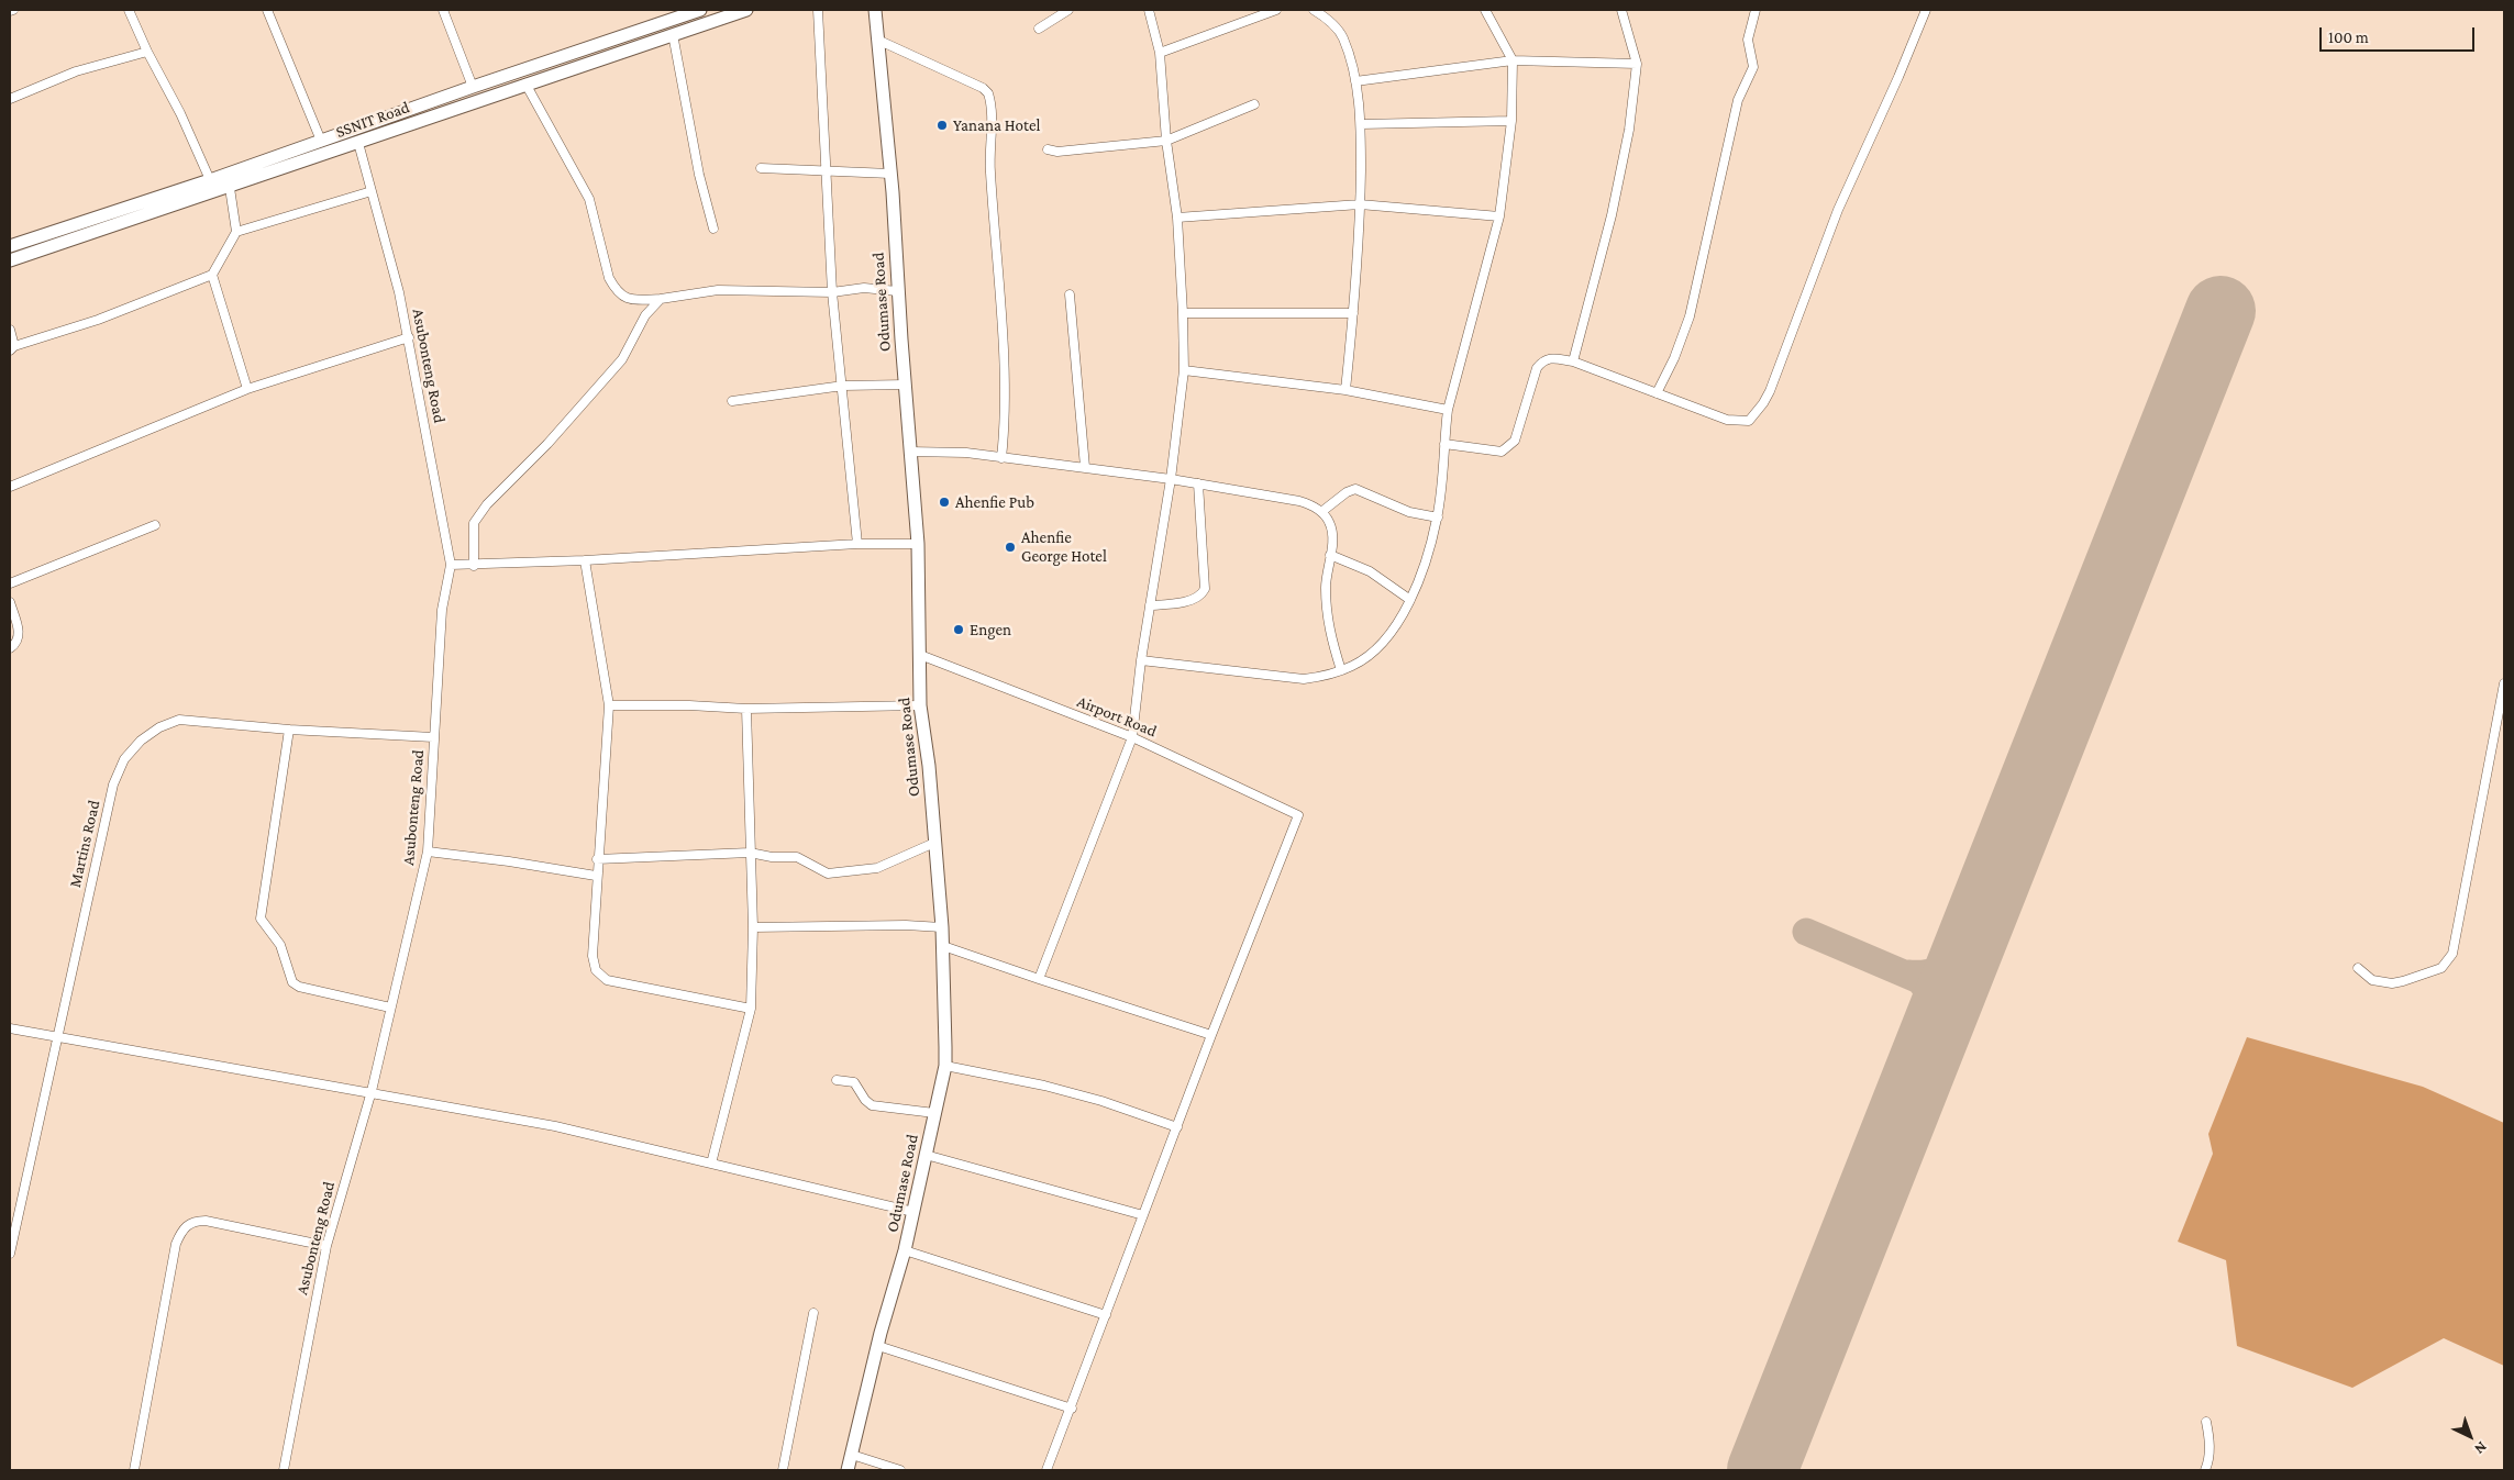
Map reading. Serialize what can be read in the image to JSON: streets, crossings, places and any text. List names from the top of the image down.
{
  "streets": {
    "street": [
      "SSNIT Road",
      "Odumase Road",
      "Asubonteng Road",
      "Airport Road",
      "Martins Road"
    ]
  },
  "crossings": [
    ["SSNIT Road", "Asubonteng Road"],
    ["Odumase Road", "Airport Road"],
    ["Asubonteng Road", "Martins Road"]
  ],
  "places": [
    "Yanana Hotel",
    "Ahenfie Pub",
    "Ahenfie George Hotel",
    "Engen"
  ],
  "scale_bar": "100 m",
  "north": "bottom right"
}
